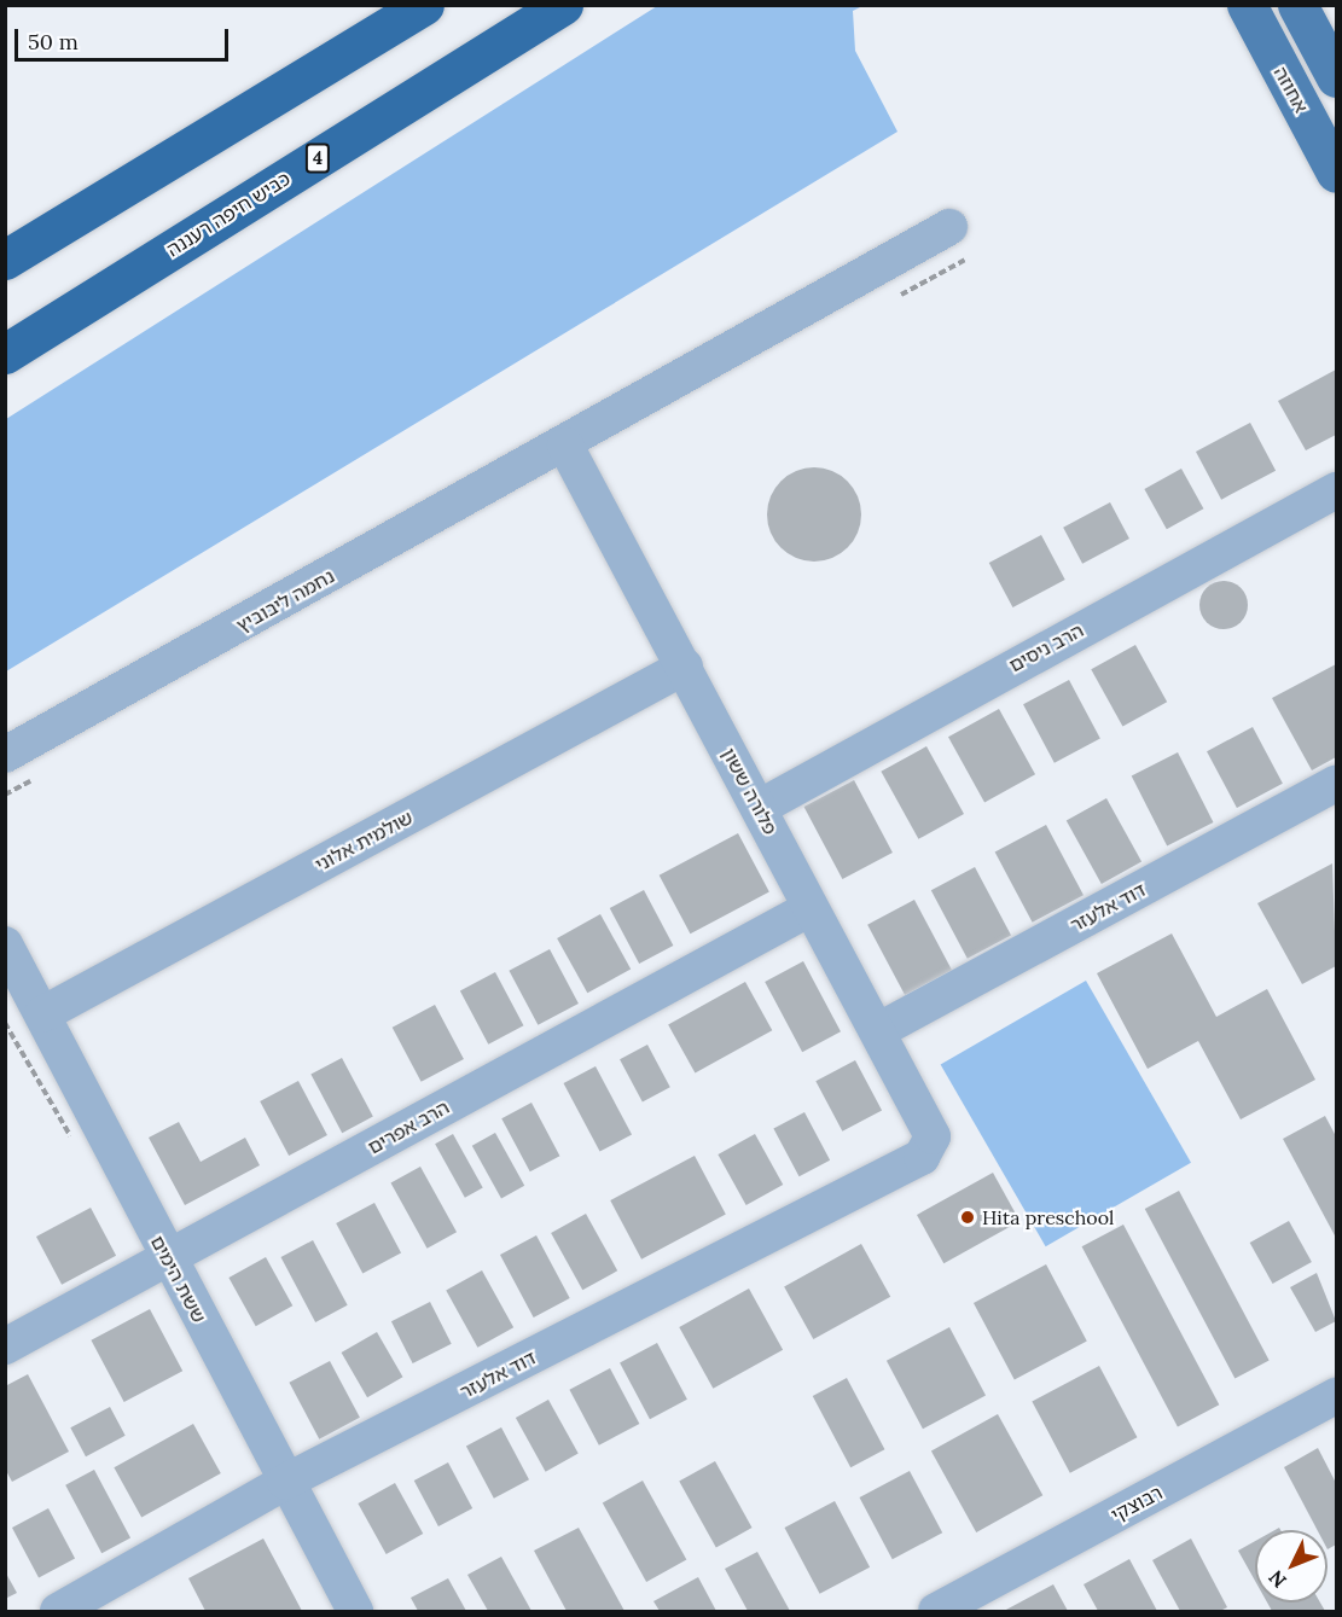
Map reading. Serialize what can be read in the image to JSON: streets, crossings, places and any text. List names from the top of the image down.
{
  "streets": {
    "highway": ["4", "כביש חיפה רעננה"],
    "main road": ["אחוזה"],
    "street": [
      "נחמה ליבוביץ",
      "הרב ניסים",
      "פלורה ששון",
      "שולמית אלוני",
      "דוד אלעזר",
      "הרב אפרים",
      "ששת הימים",
      "רבוצקי"
    ]
  },
  "crossings": [
    ["נחמה ליבוביץ", "פלורה ששון"],
    ["הרב ניסים", "פלורה ששון"],
    ["פלורה ששון", "שולמית אלוני"],
    ["פלורה ששון", "דוד אלעזר"],
    ["פלורה ששון", "הרב אפרים"],
    ["שולמית אלוני", "ששת הימים"],
    ["דוד אלעזר", "ששת הימים"],
    ["הרב אפרים", "ששת הימים"]
  ],
  "places": ["Hita preschool"],
  "scale_bar": "50 m",
  "north": "bottom left"
}
